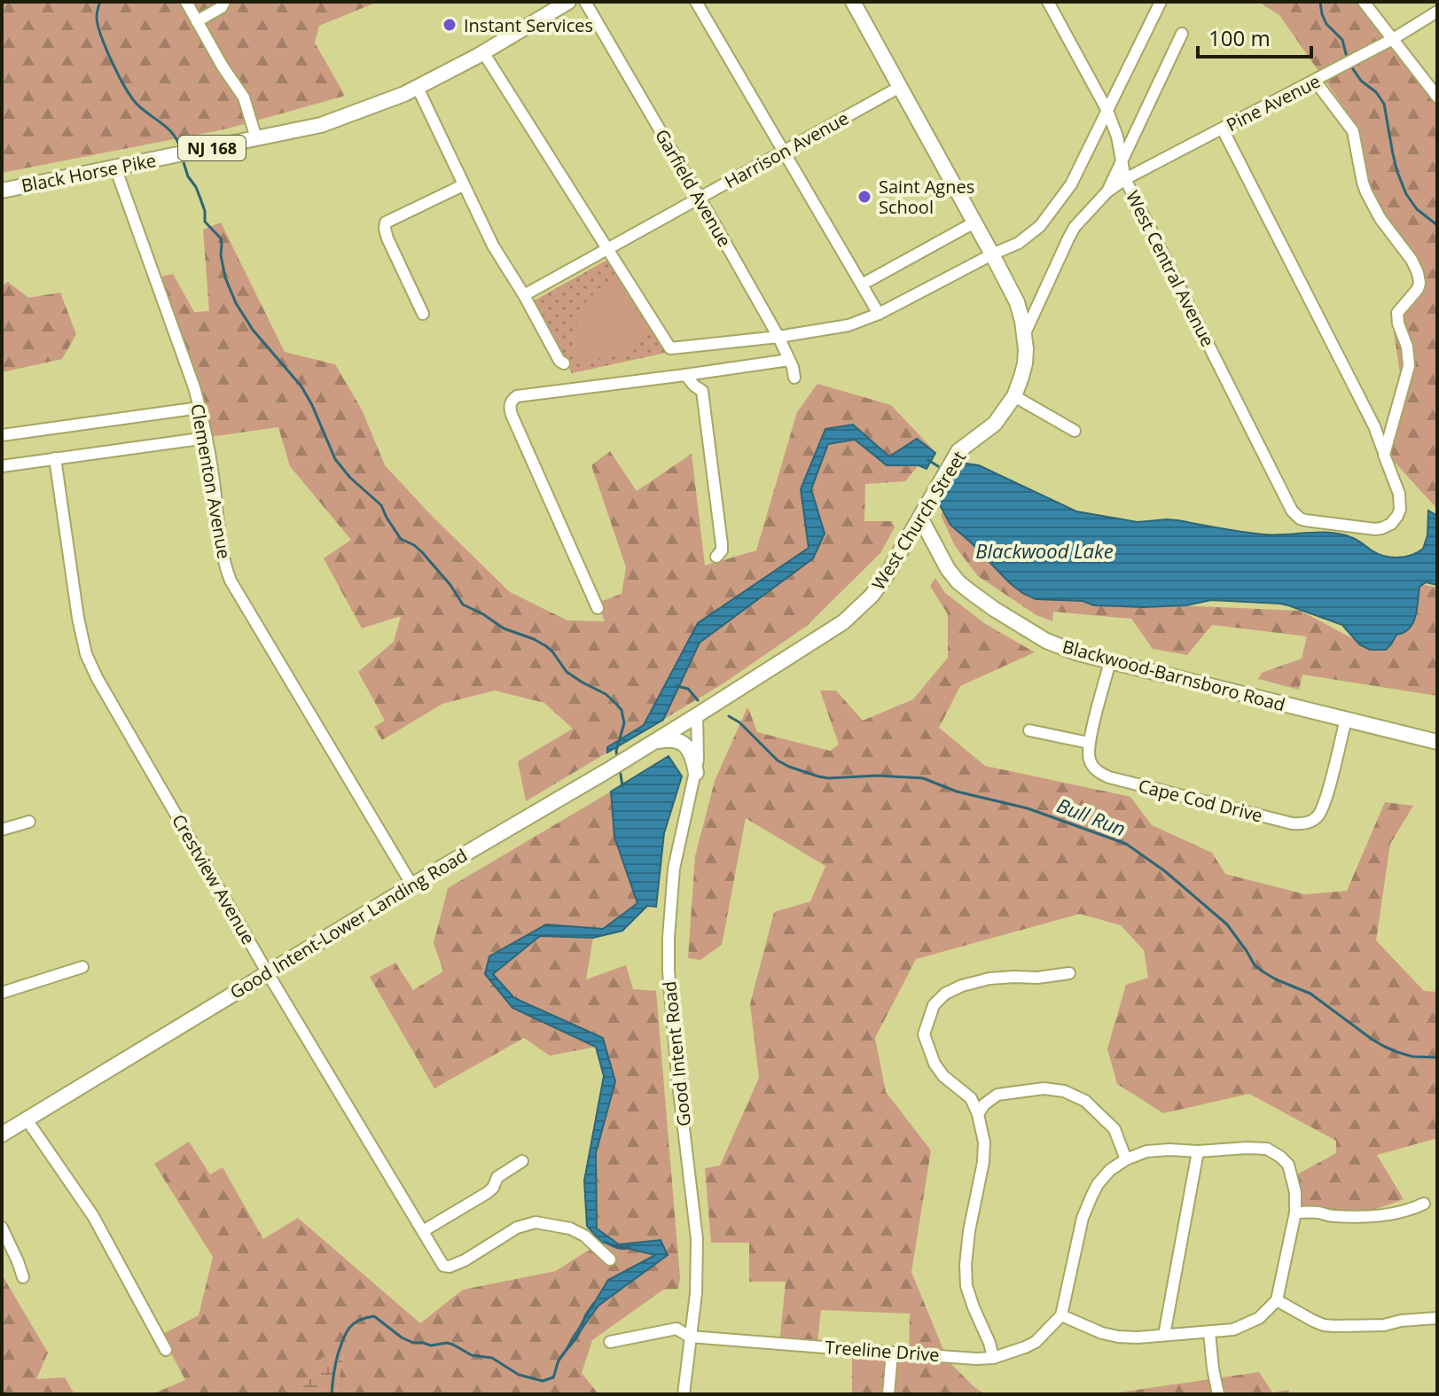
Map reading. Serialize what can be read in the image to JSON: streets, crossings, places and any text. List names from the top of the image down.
{
  "streets": {
    "main road": [
      "NJ 168",
      "Black Horse Pike",
      "West Church Street",
      "Blackwood-Barnsboro Road",
      "Good Intent-Lower Landing Road"
    ],
    "street": [
      "Pine Avenue",
      "Harrison Avenue",
      "Garfield Avenue",
      "West Central Avenue",
      "Clementon Avenue",
      "Cape Cod Drive",
      "Crestview Avenue",
      "Good Intent Road",
      "Treeline Drive"
    ]
  },
  "crossings": [
    ["Pine Avenue", "West Central Avenue"],
    ["Harrison Avenue", "Garfield Avenue"],
    ["Harrison Avenue", "West Church Street"],
    ["Black Horse Pike", "Clementon Avenue"],
    ["Clementon Avenue", "Good Intent-Lower Landing Road"],
    ["West Church Street", "Blackwood-Barnsboro Road"],
    ["West Church Street", "Good Intent-Lower Landing Road"],
    ["West Church Street", "Good Intent Road"],
    ["Blackwood-Barnsboro Road", "Cape Cod Drive"],
    ["Crestview Avenue", "Good Intent-Lower Landing Road"],
    ["Good Intent-Lower Landing Road", "Good Intent Road"],
    ["Good Intent Road", "Treeline Drive"]
  ],
  "water": ["Blackwood Lake", "Bull Run"],
  "places": ["Instant Services", "Saint Agnes School"],
  "scale_bar": "100 m"
}
